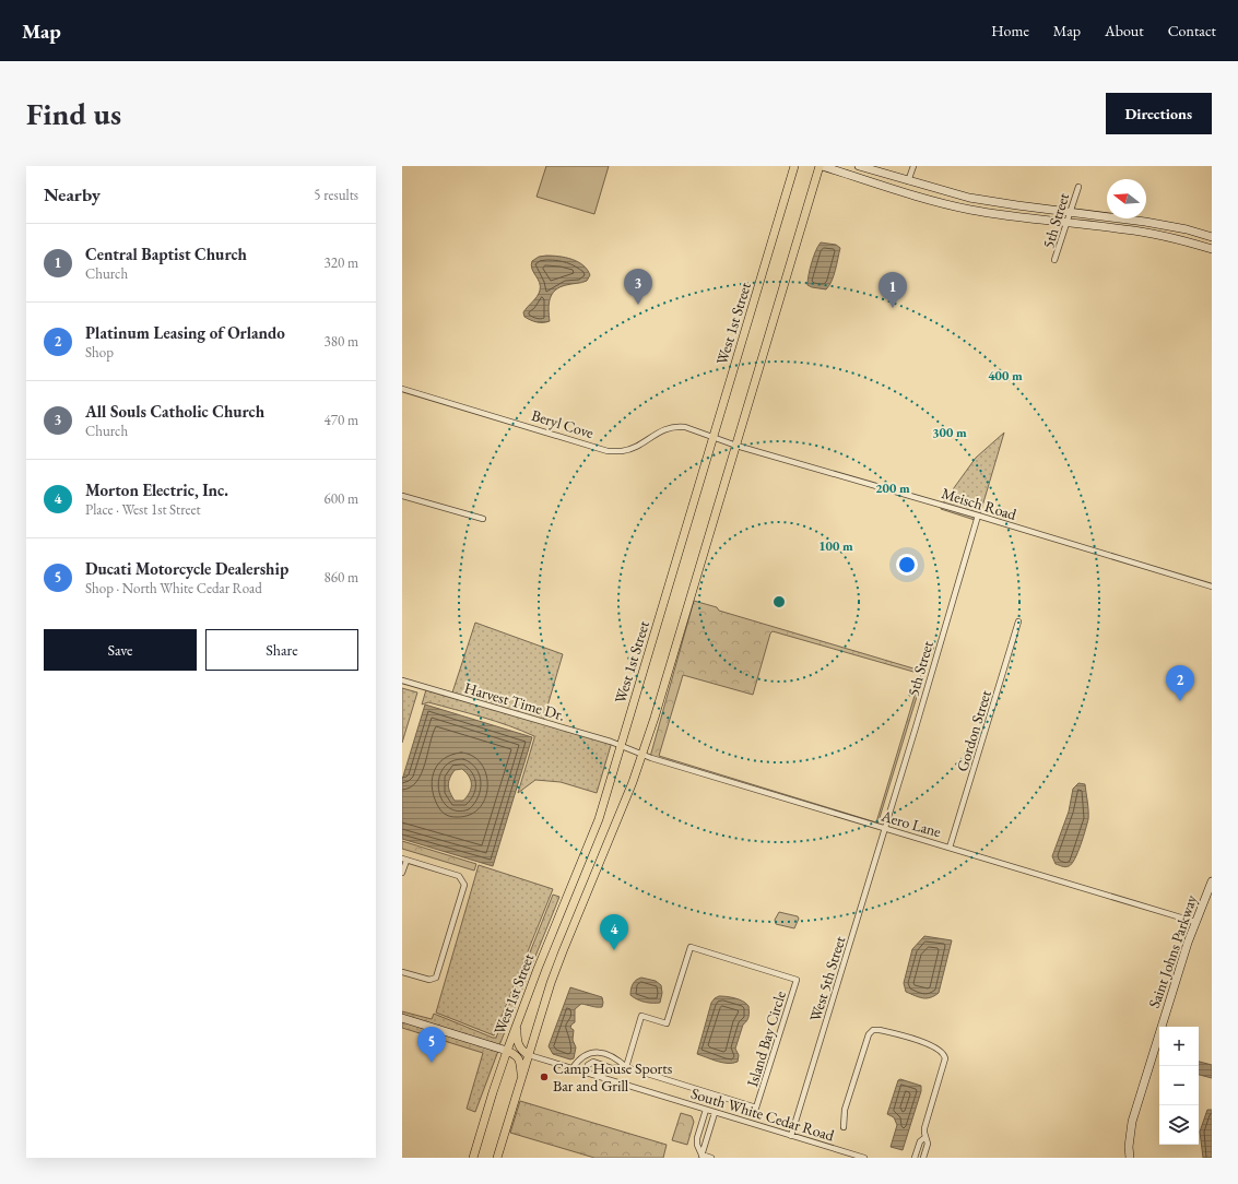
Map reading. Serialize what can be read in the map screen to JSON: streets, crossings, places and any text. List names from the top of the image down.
{
  "streets": {
    "main road": ["West 1st Street", "Saint Johns Parkway"],
    "street": [
      "5th Street",
      "Beryl Cove",
      "Meisch Road",
      "Harvest Time Dr.",
      "Gordon Street",
      "Aero Lane",
      "West 5th Street",
      "Island Bay Circle",
      "South White Cedar Road"
    ]
  },
  "crossings": [
    ["5th Street", "Meisch Road"],
    ["5th Street", "Aero Lane"],
    ["5th Street", "West 5th Street"],
    ["West 1st Street", "Beryl Cove"],
    ["West 1st Street", "Meisch Road"],
    ["West 1st Street", "Harvest Time Dr."],
    ["West 1st Street", "Aero Lane"],
    ["West 1st Street", "South White Cedar Road"],
    ["Beryl Cove", "Meisch Road"],
    ["Harvest Time Dr.", "Aero Lane"],
    ["Gordon Street", "Aero Lane"],
    ["Aero Lane", "Saint Johns Parkway"],
    ["Aero Lane", "West 5th Street"],
    ["West 5th Street", "South White Cedar Road"],
    ["Island Bay Circle", "South White Cedar Road"]
  ],
  "places": ["Camp House Sports Bar and Grill"],
  "north": "left",
  "page": {
    "header": "Map",
    "nav": [
      "Home",
      "Map",
      "About",
      "Contact"
    ],
    "buttons": [
      "Directions",
      ["Save", "Share"]
    ],
    "title": "Find us",
    "heading": ["Nearby", "5 results"],
    "list": [
      {
        "mark": "1",
        "name": "Central Baptist Church",
        "note": "Church",
        "value": "320 m"
      },
      {
        "mark": "2",
        "name": "Platinum Leasing of Orlando",
        "note": "Shop",
        "value": "380 m"
      },
      {
        "mark": "3",
        "name": "All Souls Catholic Church",
        "note": "Church",
        "value": "470 m"
      },
      {
        "mark": "4",
        "name": "Morton Electric, Inc.",
        "note": "Place · West 1st Street",
        "value": "600 m"
      },
      {
        "mark": "5",
        "name": "Ducati Motorcycle Dealership",
        "note": "Shop · North White Cedar Road",
        "value": "860 m"
      }
    ],
    "pins": [
      "3",
      "1",
      "2",
      "4",
      "5"
    ],
    "map_buttons": ["+", "−"]
  },
  "rings": [
    "400 m",
    "300 m",
    "200 m",
    "100 m"
  ]
}
